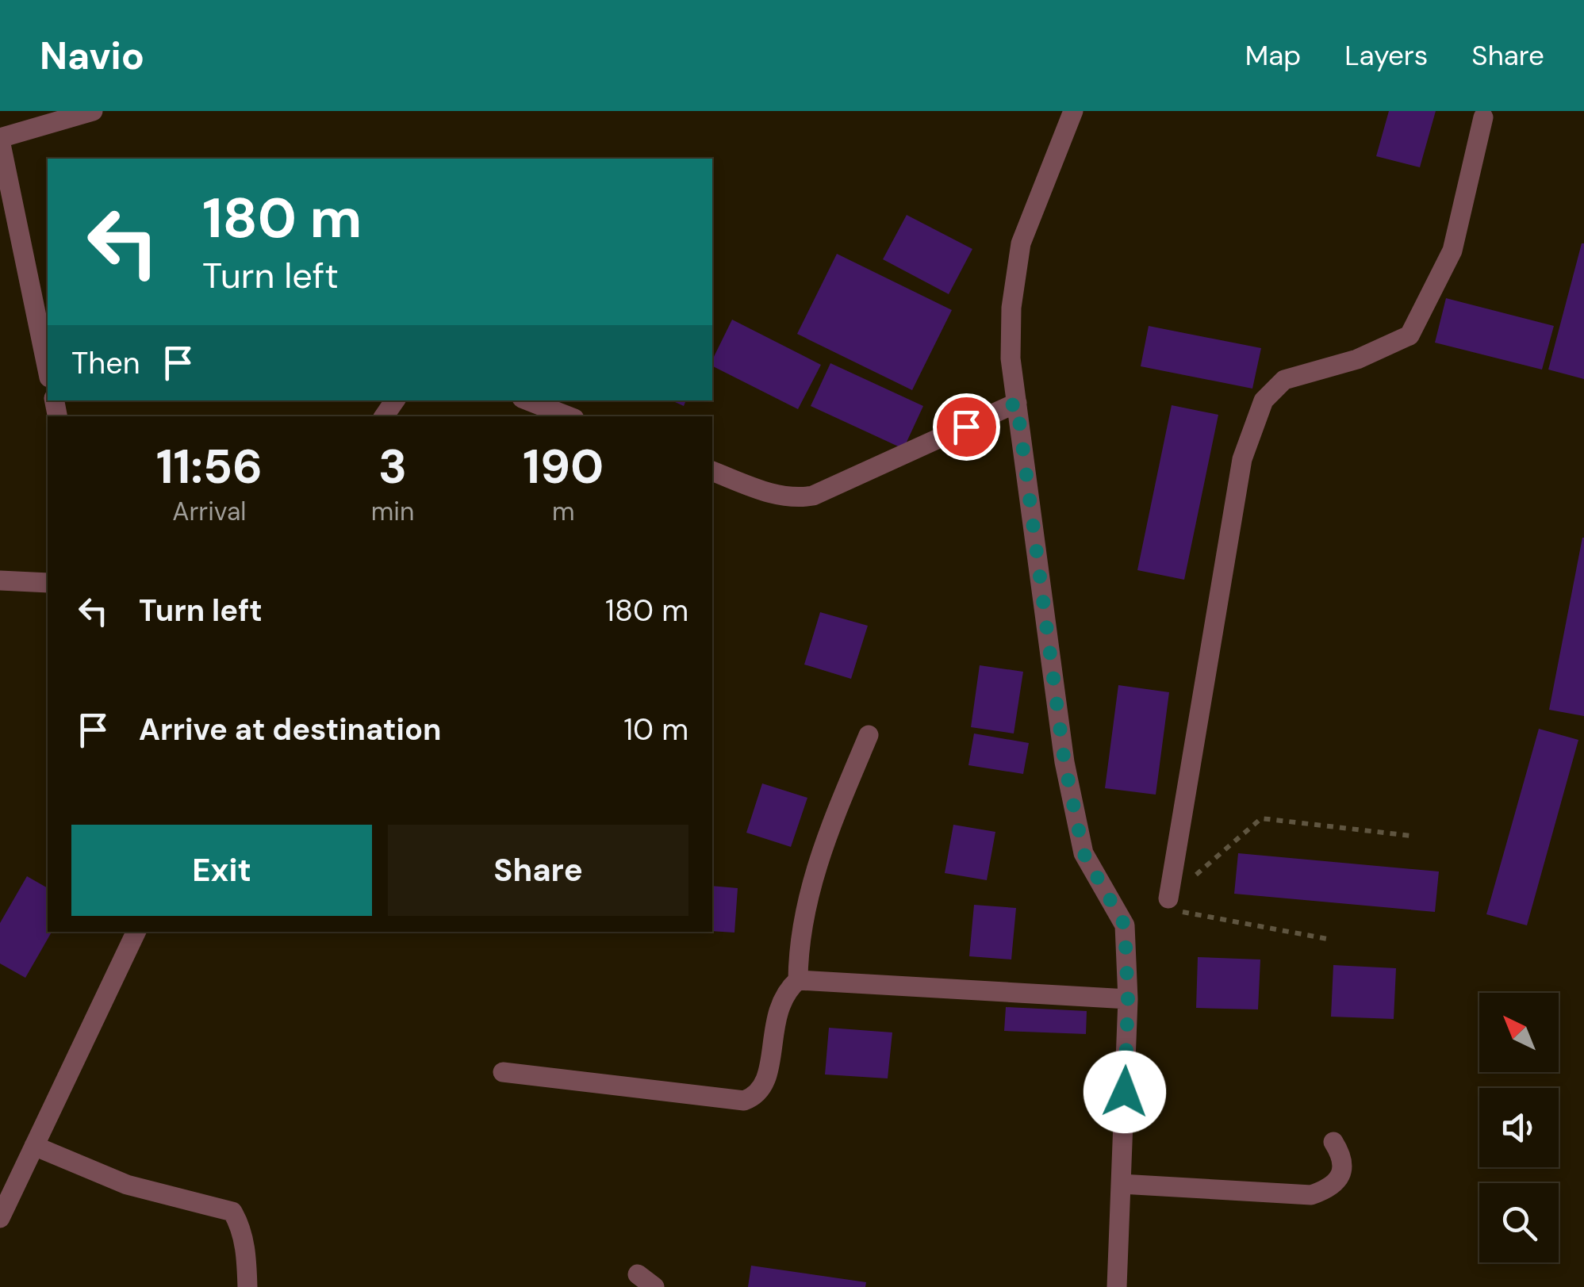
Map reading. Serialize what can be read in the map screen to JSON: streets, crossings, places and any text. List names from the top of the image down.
{
  "north": "top left",
  "page": {
    "header": "Navio",
    "nav": ["Map", "Layers", "Share"],
    "turn": ["180 m", "Turn left"],
    "then": "Then",
    "eta": [
      "11:56",
      "Arrival",
      "3",
      "min",
      "190",
      "m"
    ],
    "list": [
      {
        "name": "Turn left",
        "value": "180 m"
      },
      {
        "name": "Arrive at destination",
        "value": "10 m"
      }
    ],
    "buttons": ["Exit", "Share"]
  }
}
